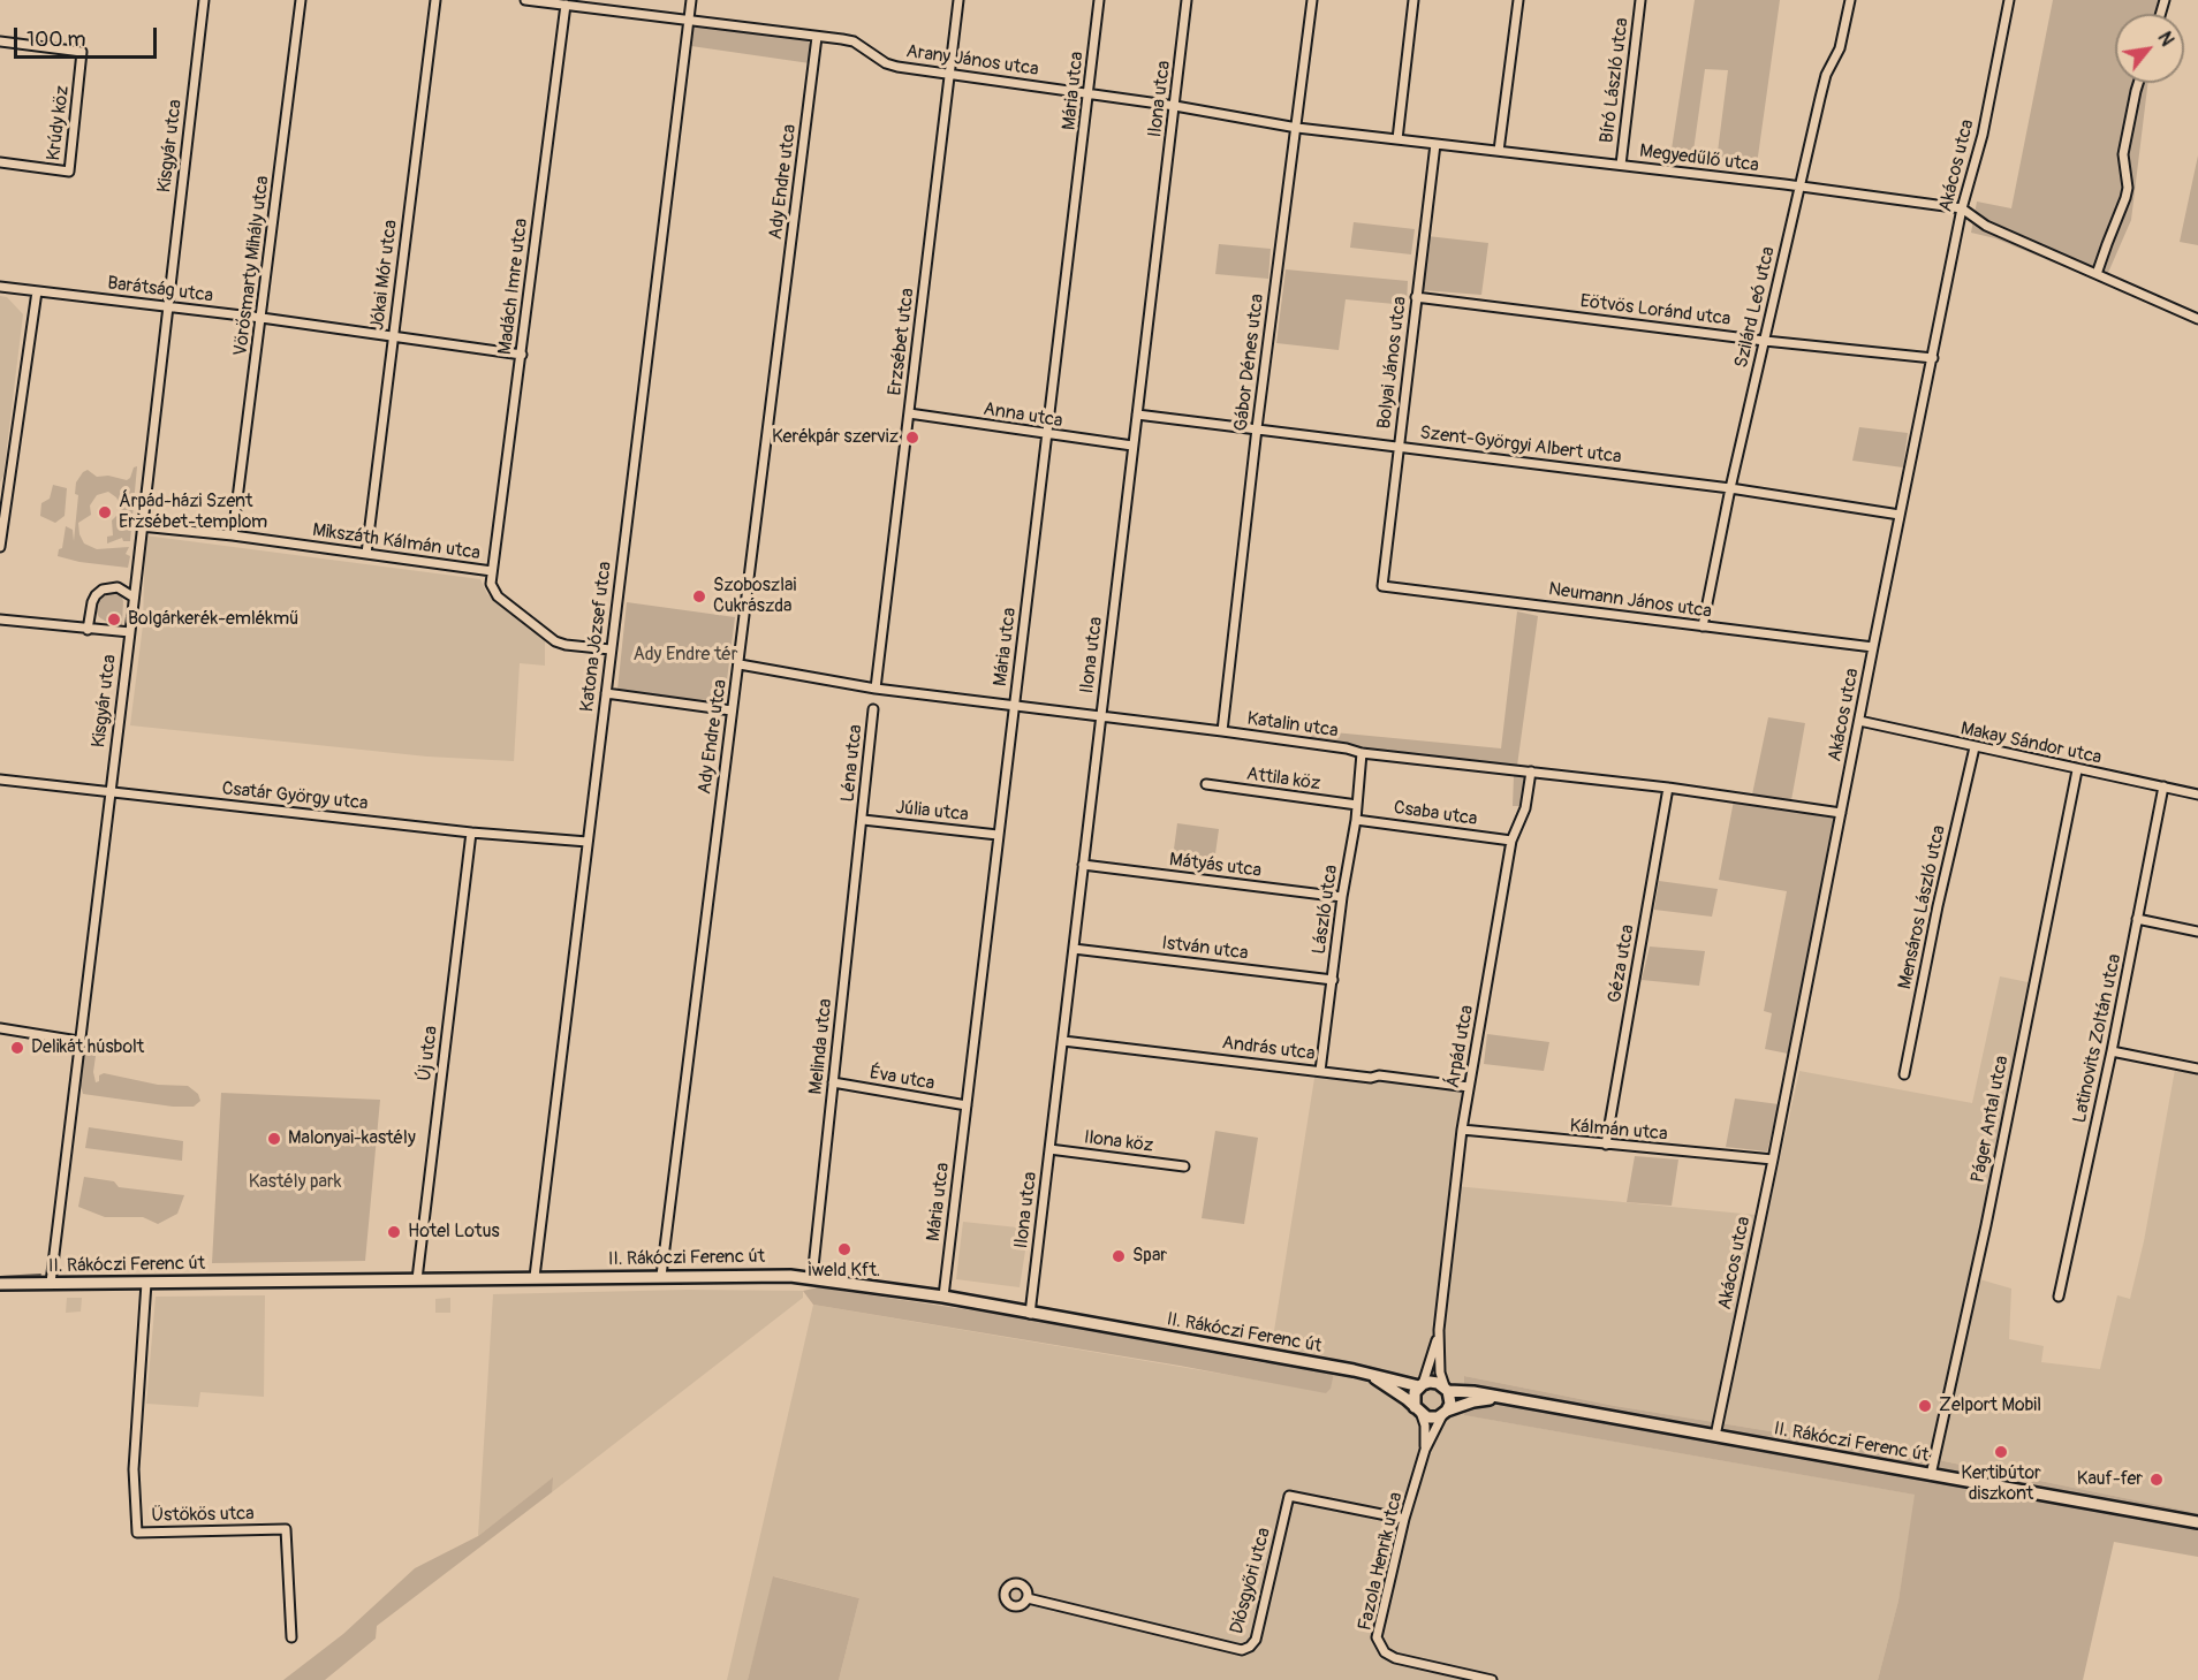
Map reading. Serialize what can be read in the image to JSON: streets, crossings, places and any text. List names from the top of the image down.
{
  "streets": {
    "main road": ["II. Rákóczi Ferenc út"],
    "street": [
      "Arany János utca",
      "Bíró László utca",
      "Mária utca",
      "Ilona utca",
      "Krúdy köz",
      "Kisgyár utca",
      "Megyedűlő utca",
      "Akácos utca",
      "Ady Endre utca",
      "Vörösmarty Mihály utca",
      "Jókai Mór utca",
      "Madách Imre utca",
      "Barátság utca",
      "Szilárd Leó utca",
      "Eötvös Loránd utca",
      "Erzsébet utca",
      "Gábor Dénes utca",
      "Bolyai János utca",
      "Anna utca",
      "Szent-Györgyi Albert utca",
      "Mikszáth Kálmán utca",
      "Neumann János utca",
      "Katona József utca",
      "Katalin utca",
      "Makay Sándor utca",
      "Léna utca",
      "Attila köz",
      "Csatár György utca",
      "Júlia utca",
      "Csaba utca",
      "Mátyás utca",
      "Mensáros László utca",
      "László utca",
      "István utca",
      "Géza utca",
      "Latinovits Zoltán utca",
      "Melinda utca",
      "Árpád utca",
      "András utca",
      "Új utca",
      "Éva utca",
      "Páger Antal utca",
      "Kálmán utca",
      "Ilona köz",
      "Üstökös utca",
      "Fazola Henrik utca",
      "Diósgyőri utca"
    ]
  },
  "crossings": [
    ["Arany János utca", "Mária utca"],
    ["Arany János utca", "Ilona utca"],
    ["Arany János utca", "Megyedűlő utca"],
    ["Arany János utca", "Ady Endre utca"],
    ["Arany János utca", "Madách Imre utca"],
    ["Arany János utca", "Erzsébet utca"],
    ["Arany János utca", "Katona József utca"],
    ["Bíró László utca", "Megyedűlő utca"],
    ["Mária utca", "Anna utca"],
    ["Mária utca", "Katalin utca"],
    ["Mária utca", "Júlia utca"],
    ["Mária utca", "Éva utca"],
    ["Mária utca", "II. Rákóczi Ferenc út"],
    ["Ilona utca", "Megyedűlő utca"],
    ["Ilona utca", "Anna utca"],
    ["Ilona utca", "Szent-Györgyi Albert utca"],
    ["Ilona utca", "Katalin utca"],
    ["Ilona utca", "Mátyás utca"],
    ["Ilona utca", "István utca"],
    ["Ilona utca", "András utca"],
    ["Ilona utca", "Ilona köz"],
    ["Ilona utca", "II. Rákóczi Ferenc út"],
    ["Kisgyár utca", "Barátság utca"],
    ["Kisgyár utca", "Mikszáth Kálmán utca"],
    ["Kisgyár utca", "Csatár György utca"],
    ["Kisgyár utca", "II. Rákóczi Ferenc út"],
    ["Megyedűlő utca", "Akácos utca"],
    ["Megyedűlő utca", "Szilárd Leó utca"],
    ["Megyedűlő utca", "Gábor Dénes utca"],
    ["Megyedűlő utca", "Bolyai János utca"],
    ["Akácos utca", "Eötvös Loránd utca"],
    ["Akácos utca", "Szent-Györgyi Albert utca"],
    ["Akácos utca", "Neumann János utca"],
    ["Akácos utca", "Katalin utca"],
    ["Akácos utca", "Makay Sándor utca"],
    ["Akácos utca", "Kálmán utca"],
    ["Akácos utca", "II. Rákóczi Ferenc út"],
    ["Ady Endre utca", "Katalin utca"],
    ["Ady Endre utca", "II. Rákóczi Ferenc út"],
    ["Vörösmarty Mihály utca", "Barátság utca"],
    ["Vörösmarty Mihály utca", "Mikszáth Kálmán utca"],
    ["Jókai Mór utca", "Barátság utca"],
    ["Jókai Mór utca", "Mikszáth Kálmán utca"],
    ["Madách Imre utca", "Barátság utca"],
    ["Madách Imre utca", "Mikszáth Kálmán utca"],
    ["Szilárd Leó utca", "Eötvös Loránd utca"],
    ["Szilárd Leó utca", "Szent-Györgyi Albert utca"],
    ["Szilárd Leó utca", "Neumann János utca"],
    ["Eötvös Loránd utca", "Bolyai János utca"],
    ["Erzsébet utca", "Anna utca"],
    ["Erzsébet utca", "Katalin utca"],
    ["Gábor Dénes utca", "Szent-Györgyi Albert utca"],
    ["Gábor Dénes utca", "Katalin utca"],
    ["Bolyai János utca", "Szent-Györgyi Albert utca"],
    ["Bolyai János utca", "Neumann János utca"],
    ["Mikszáth Kálmán utca", "Katona József utca"],
    ["Katona József utca", "Csatár György utca"],
    ["Katona József utca", "II. Rákóczi Ferenc út"],
    ["Katalin utca", "László utca"],
    ["Katalin utca", "Géza utca"],
    ["Katalin utca", "Árpád utca"],
    ["Makay Sándor utca", "Mensáros László utca"],
    ["Makay Sándor utca", "Latinovits Zoltán utca"],
    ["Makay Sándor utca", "Páger Antal utca"],
    ["Léna utca", "Júlia utca"],
    ["Léna utca", "Melinda utca"],
    ["Attila köz", "László utca"],
    ["Csatár György utca", "Új utca"],
    ["Júlia utca", "Melinda utca"],
    ["Csaba utca", "László utca"],
    ["Csaba utca", "Árpád utca"],
    ["Mátyás utca", "László utca"],
    ["László utca", "István utca"],
    ["László utca", "András utca"],
    ["Géza utca", "Kálmán utca"],
    ["Melinda utca", "Éva utca"],
    ["Melinda utca", "II. Rákóczi Ferenc út"],
    ["Árpád utca", "András utca"],
    ["Árpád utca", "Kálmán utca"],
    ["Árpád utca", "II. Rákóczi Ferenc út"],
    ["Új utca", "II. Rákóczi Ferenc út"],
    ["Páger Antal utca", "II. Rákóczi Ferenc út"],
    ["II. Rákóczi Ferenc út", "Üstökös utca"],
    ["Fazola Henrik utca", "Diósgyőri utca"]
  ],
  "parks": ["Ady Endre tér", "Kastély park"],
  "places": [
    "Kerékpár szerviz",
    "Árpád-házi Szent Erzsébet-templom",
    "Szoboszlai Cukrászda",
    "Bolgárkerék-emlékmű",
    "Delikát húsbolt",
    "Malonyai-kastély",
    "Hotel Lotus",
    "iweld Kft.",
    "Spar",
    "Zelport Mobil",
    "Kertibútor diszkont",
    "Kauf-fer"
  ],
  "scale_bar": "100 m",
  "north": "top right"
}
